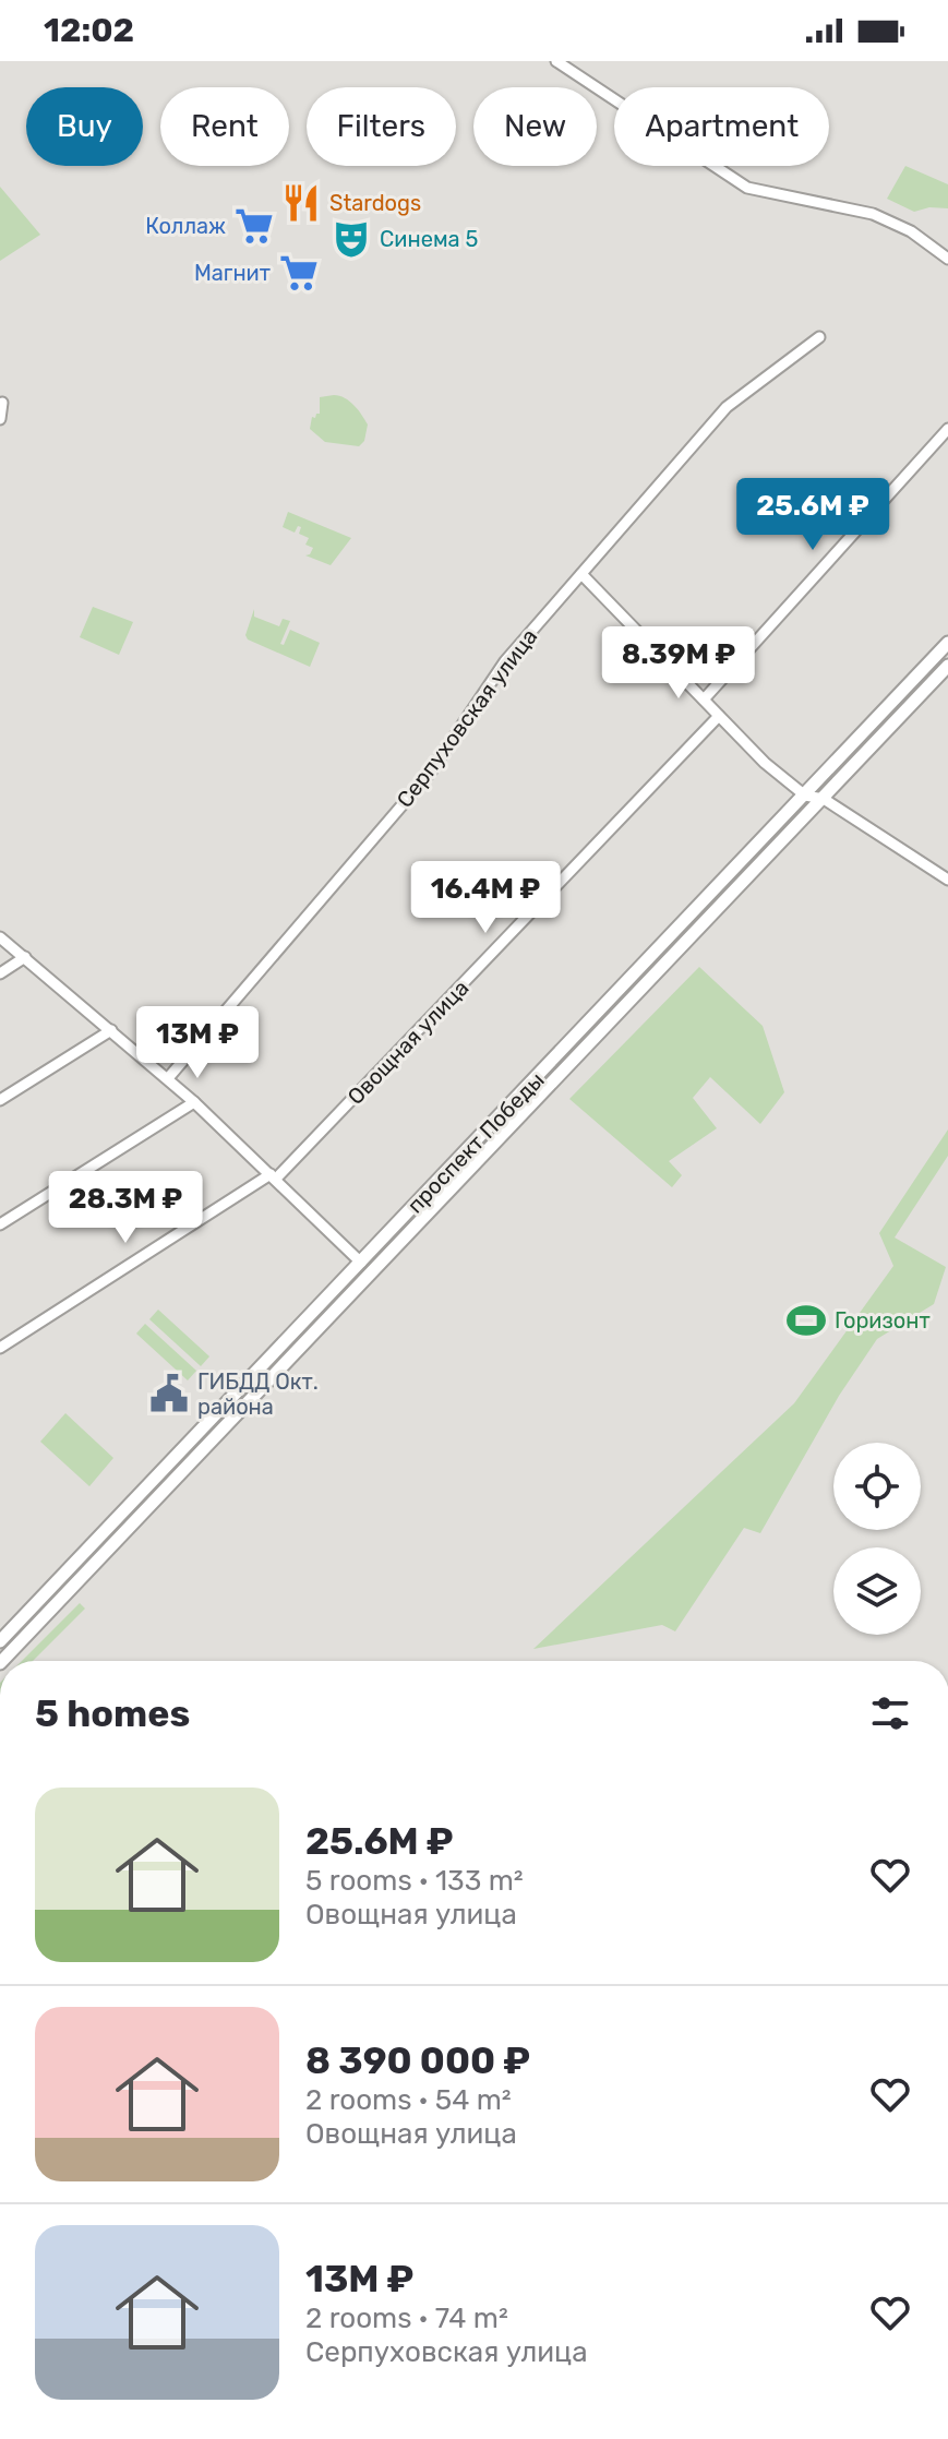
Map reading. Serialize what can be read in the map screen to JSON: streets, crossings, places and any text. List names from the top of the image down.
{
  "streets": {
    "main road": ["проспект Победы"],
    "street": ["Серпуховская улица", "Овощная улица"]
  },
  "places": {
    "restaurant": ["Stardogs"],
    "supermarket": ["Коллаж", "Магнит"],
    "theatre": ["Синема 5"],
    "sports": ["Горизонт"],
    "public building": ["ГИБДД Окт. района"]
  },
  "page": {
    "status": "12:02",
    "chip": [
      "Buy",
      "Rent",
      "Filters",
      "New",
      "Apartment"
    ],
    "price": [
      "25.6M ₽",
      "8.39M ₽",
      "16.4M ₽",
      "13M ₽",
      "28.3M ₽"
    ],
    "heading": "5 homes",
    "list": [
      {
        "name": "25.6M ₽",
        "note": "5 rooms · 133 m² · Овощная улица"
      },
      {
        "name": "8 390 000 ₽",
        "note": "2 rooms · 54 m² · Овощная улица"
      },
      {
        "name": "13M ₽",
        "note": "2 rooms · 74 m² · Серпуховская улица"
      }
    ]
  }
}
